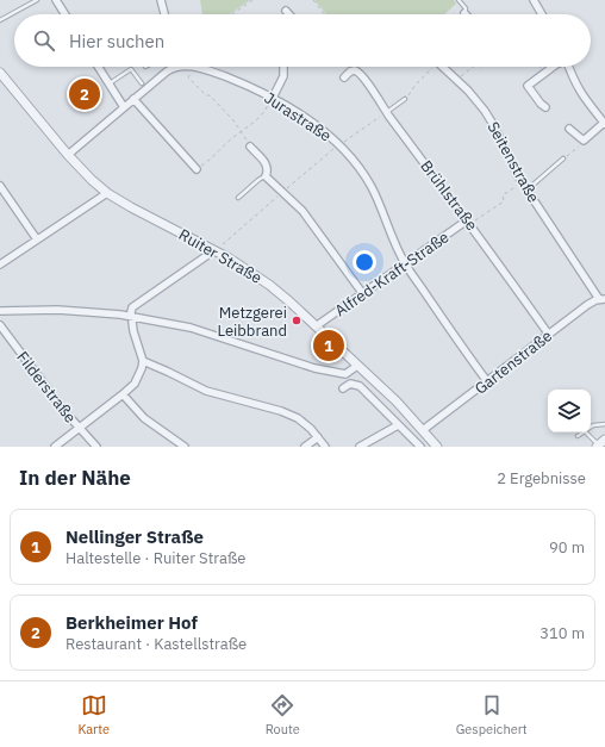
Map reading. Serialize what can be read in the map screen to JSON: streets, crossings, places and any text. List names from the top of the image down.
{
  "streets": {
    "street": [
      "Jurastraße",
      "Seitenstraße",
      "Brühlstraße",
      "Ruiter Straße",
      "Alfred-Kraft-Straße",
      "Gartenstraße",
      "Filderstraße"
    ]
  },
  "crossings": [
    ["Jurastraße", "Alfred-Kraft-Straße"],
    ["Jurastraße", "Gartenstraße"],
    ["Seitenstraße", "Gartenstraße"],
    ["Brühlstraße", "Alfred-Kraft-Straße"],
    ["Brühlstraße", "Gartenstraße"],
    ["Ruiter Straße", "Alfred-Kraft-Straße"],
    ["Ruiter Straße", "Gartenstraße"]
  ],
  "places": ["Metzgerei Leibbrand"],
  "page": {
    "search": "Hier suchen",
    "pins": ["2", "1"],
    "heading": ["In der Nähe", "2 Ergebnisse"],
    "list": [
      {
        "mark": "1",
        "name": "Nellinger Straße",
        "note": "Haltestelle · Ruiter Straße",
        "value": "90 m"
      },
      {
        "mark": "2",
        "name": "Berkheimer Hof",
        "note": "Restaurant · Kastellstraße",
        "value": "310 m"
      }
    ],
    "nav": ["Karte", "Route", "Gespeichert"]
  }
}
